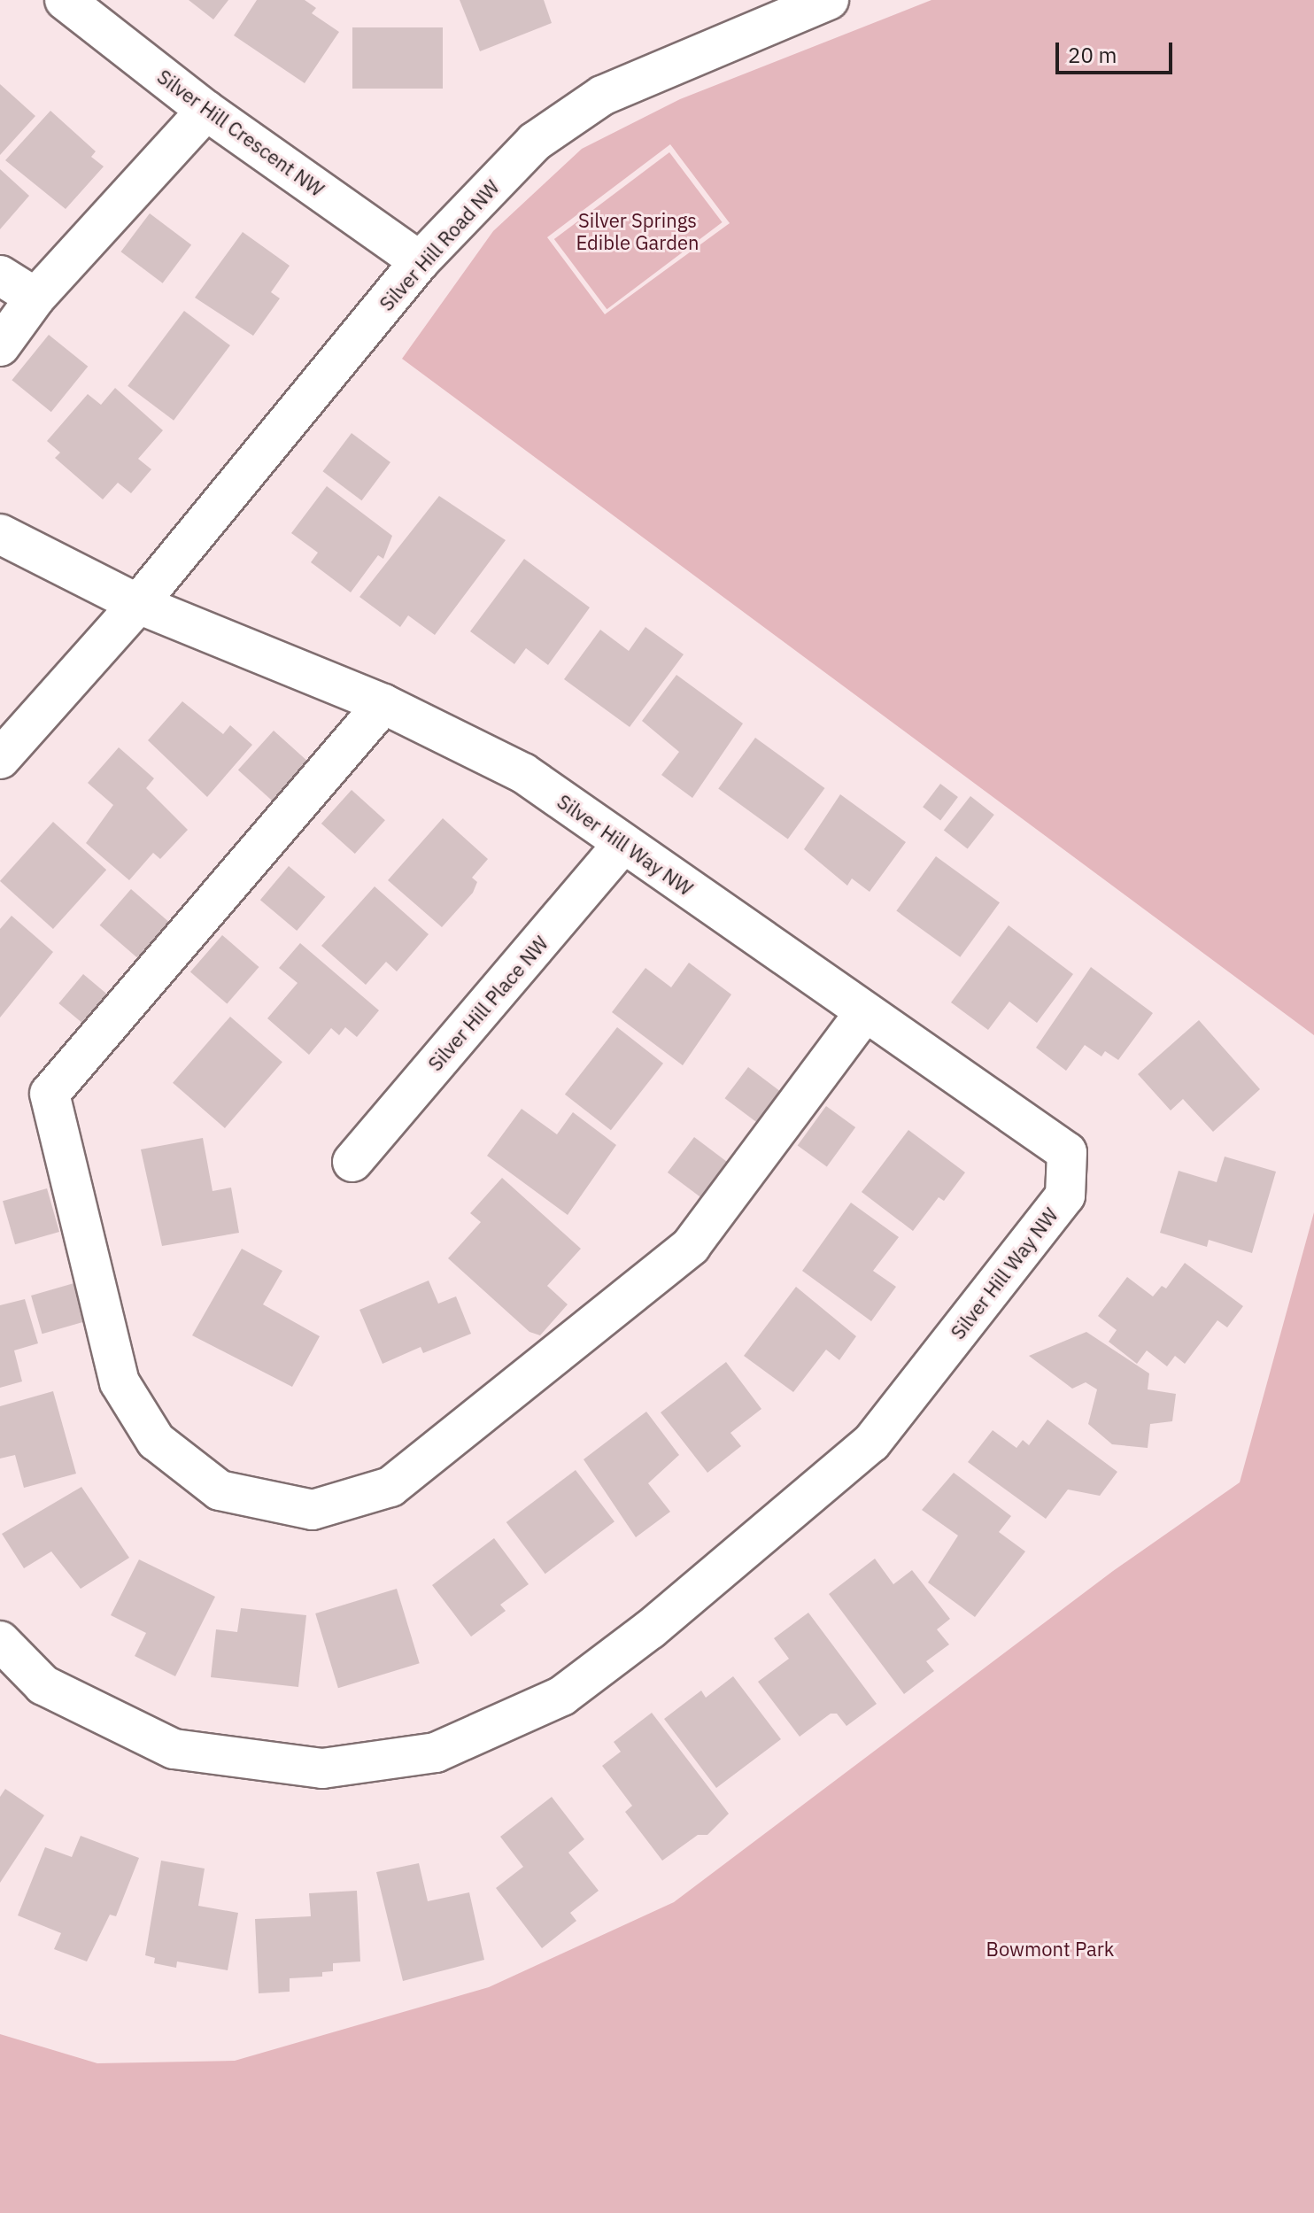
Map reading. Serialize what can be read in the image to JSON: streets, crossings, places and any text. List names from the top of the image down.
{
  "streets": {
    "street": [
      "Silver Hill Crescent NW",
      "Silver Hill Road NW",
      "Silver Hill Way NW",
      "Silver Hill Place NW"
    ]
  },
  "crossings": [
    ["Silver Hill Crescent NW", "Silver Hill Road NW"],
    ["Silver Hill Road NW", "Silver Hill Way NW"],
    ["Silver Hill Way NW", "Silver Hill Place NW"]
  ],
  "parks": ["Silver Springs Edible Garden", "Bowmont Park"],
  "scale_bar": "20 m"
}
